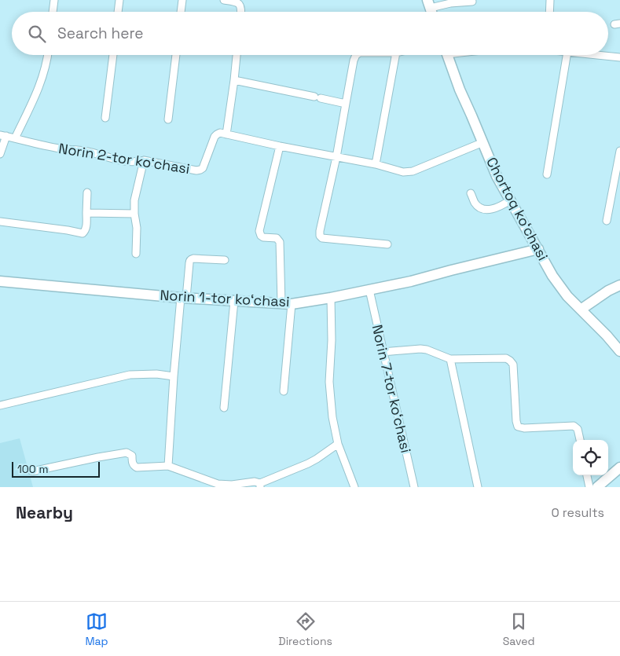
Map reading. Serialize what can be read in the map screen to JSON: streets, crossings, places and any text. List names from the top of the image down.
{
  "streets": {
    "street": [
      "Norin 2-tor koʻchasi",
      "Chortoq koʻchasi",
      "Norin 1-tor koʻchasi",
      "Norin 7-tor koʻchasi"
    ]
  },
  "crossings": [
    ["Chortoq koʻchasi", "Norin 1-tor koʻchasi"],
    ["Norin 1-tor koʻchasi", "Norin 7-tor koʻchasi"]
  ],
  "scale_bar": "100 m",
  "page": {
    "search": "Search here",
    "scale": "100 m",
    "heading": ["Nearby", "0 results"],
    "nav": ["Map", "Directions", "Saved"]
  }
}
